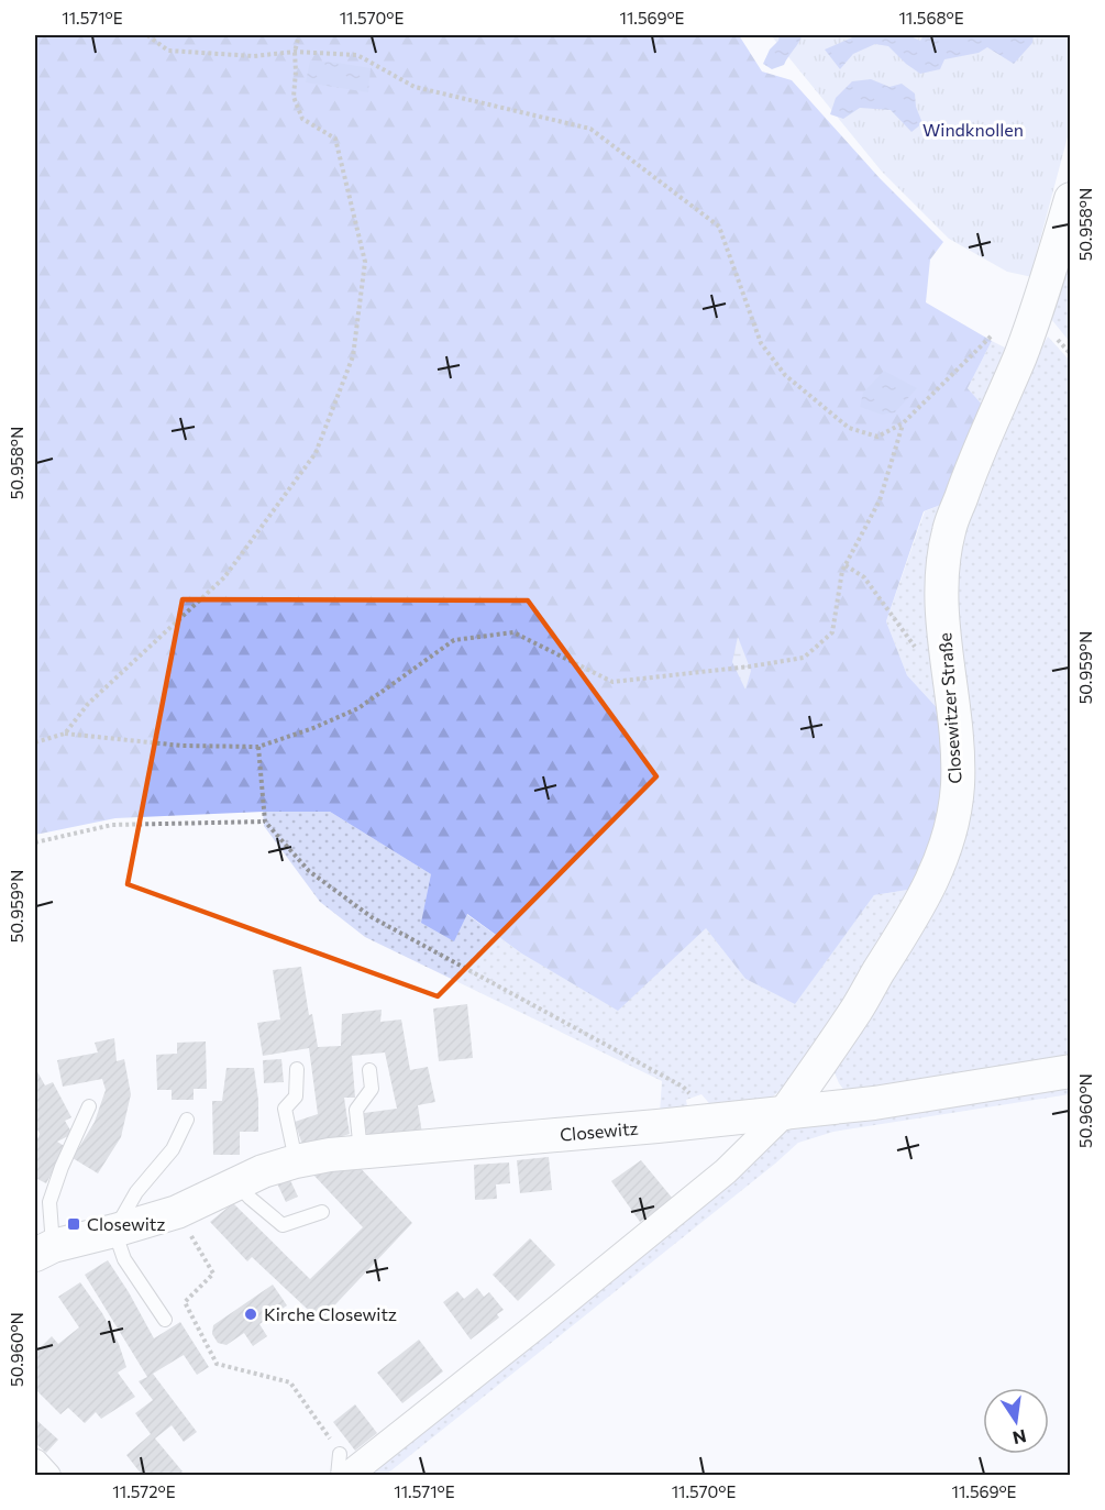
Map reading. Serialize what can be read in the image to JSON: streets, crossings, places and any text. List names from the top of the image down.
{
  "streets": {
    "street": ["Closewitzer Straße", "Closewitz"]
  },
  "crossings": [
    ["Closewitzer Straße", "Closewitz"]
  ],
  "parks": ["Windknollen"],
  "places": {
    "transit": ["Closewitz"],
    "other": ["Kirche Closewitz"]
  },
  "north": "bottom",
  "coordinates": [
    "11.571°E",
    "11.570°E",
    "11.569°E",
    "11.568°E",
    "50.958°N",
    "50.959°N",
    "50.960°N",
    "11.572°E"
  ]
}
